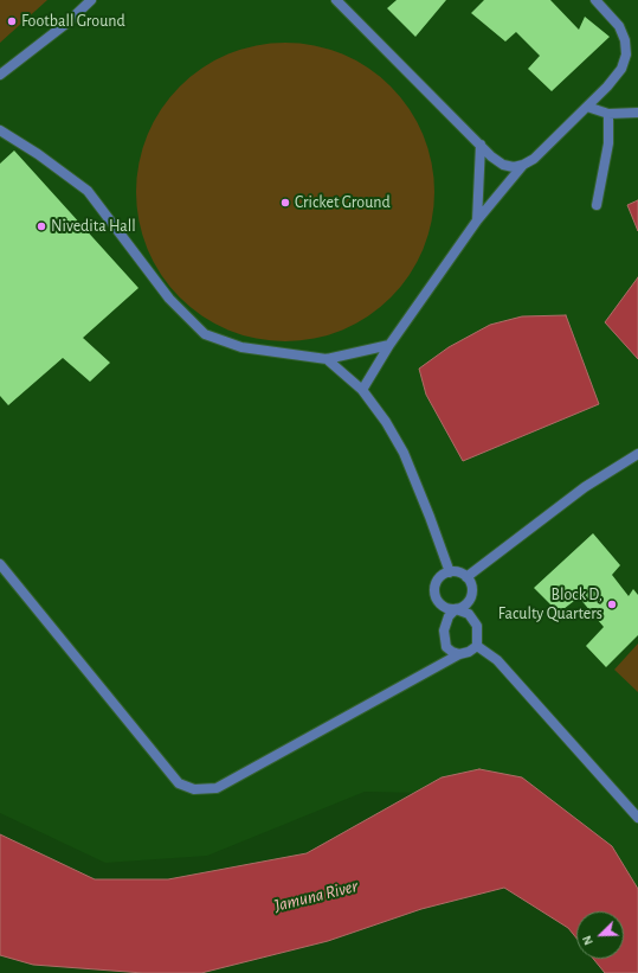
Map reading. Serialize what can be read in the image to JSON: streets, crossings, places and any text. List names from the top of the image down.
{
  "water": ["Jamuna River"],
  "places": [
    "Football Ground",
    "Cricket Ground",
    "Nivedita Hall",
    "Block D, Faculty Quarters"
  ],
  "north": "bottom left"
}
